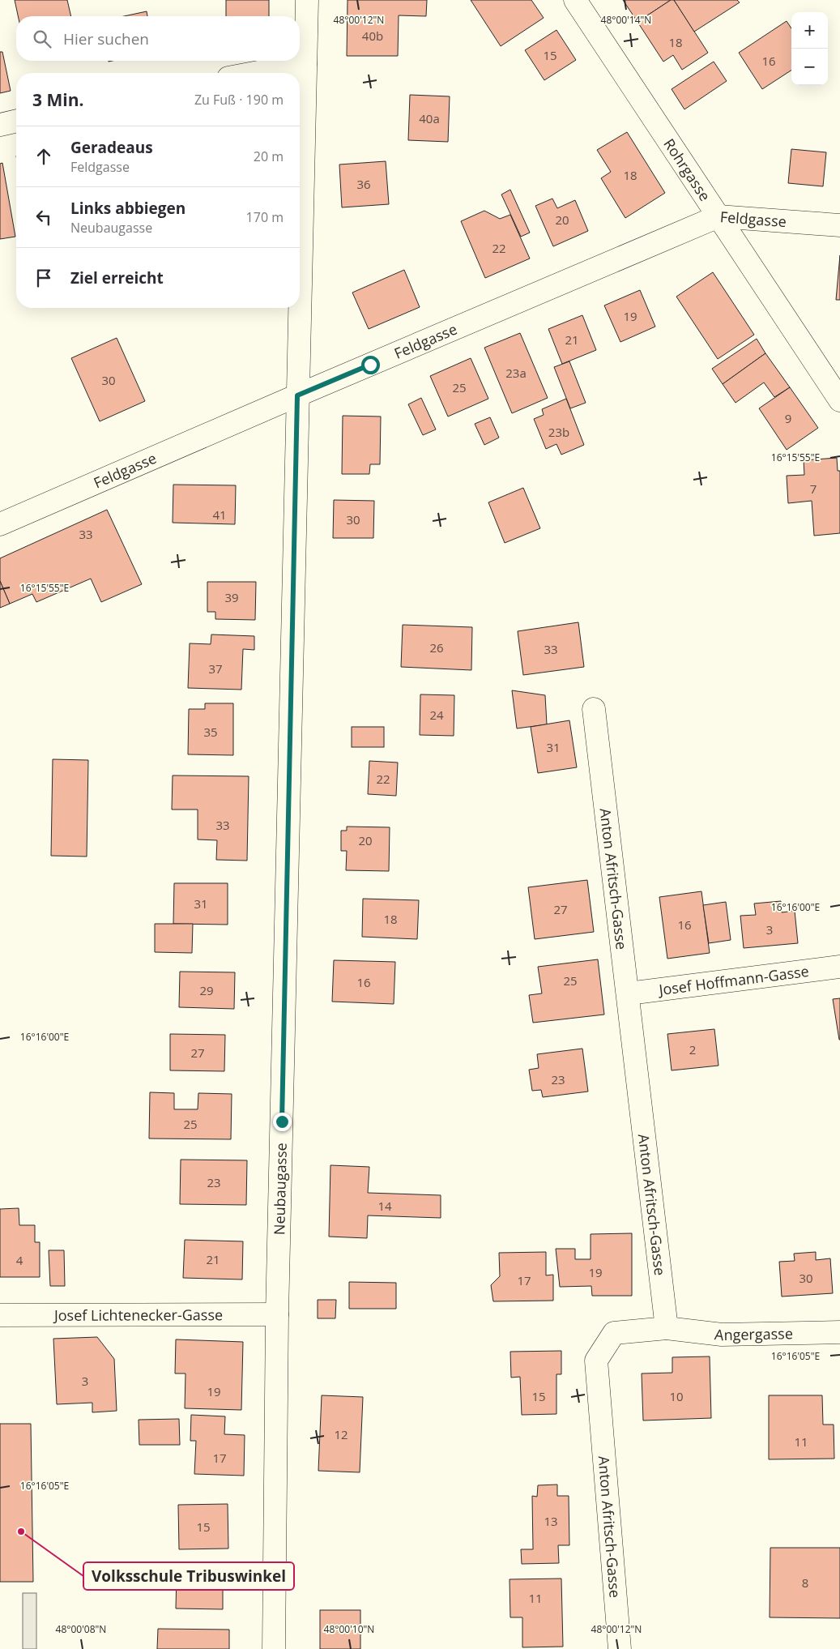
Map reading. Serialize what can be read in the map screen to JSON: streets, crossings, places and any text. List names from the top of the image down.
{
  "streets": {
    "street": [
      "Rohrgasse",
      "Feldgasse",
      "Anton Afritsch-Gasse",
      "Josef Hoffmann-Gasse",
      "Neubaugasse",
      "Josef Lichtenecker-Gasse",
      "Angergasse"
    ]
  },
  "crossings": [
    ["Rohrgasse", "Feldgasse"],
    ["Feldgasse", "Neubaugasse"],
    ["Anton Afritsch-Gasse", "Josef Hoffmann-Gasse"],
    ["Anton Afritsch-Gasse", "Angergasse"],
    ["Neubaugasse", "Josef Lichtenecker-Gasse"]
  ],
  "places": ["Volksschule Tribuswinkel"],
  "house_numbers": [
    "40b",
    "18",
    "15",
    "16",
    "40a",
    "18",
    "36",
    "20",
    "22",
    "19",
    "21",
    "23a",
    "30",
    "25",
    "9",
    "23b",
    "7",
    "41",
    "30",
    "33",
    "39",
    "26",
    "33",
    "37",
    "24",
    "35",
    "31",
    "22",
    "33",
    "20",
    "31",
    "27",
    "18",
    "16",
    "3",
    "25",
    "16",
    "29",
    "2",
    "27",
    "23",
    "25",
    "23",
    "14",
    "21",
    "4",
    "19",
    "30",
    "17",
    "3",
    "19",
    "15",
    "10",
    "12",
    "11",
    "17",
    "13",
    "15",
    "8",
    "11"
  ],
  "page": {
    "map_buttons": ["+", "−"],
    "search": "Hier suchen",
    "heading": ["3 Min.", "Zu Fuß · 190 m"],
    "list": [
      ["Geradeaus", "Feldgasse", "20 m"],
      ["Links abbiegen", "Neubaugasse", "170 m"],
      "Ziel erreicht"
    ]
  },
  "coordinates": [
    "48°00'14\"N",
    "48°00'12\"N",
    "16°15'55\"E",
    "16°16'00\"E",
    "16°16'05\"E",
    "48°00'08\"N",
    "48°00'10\"N"
  ]
}
